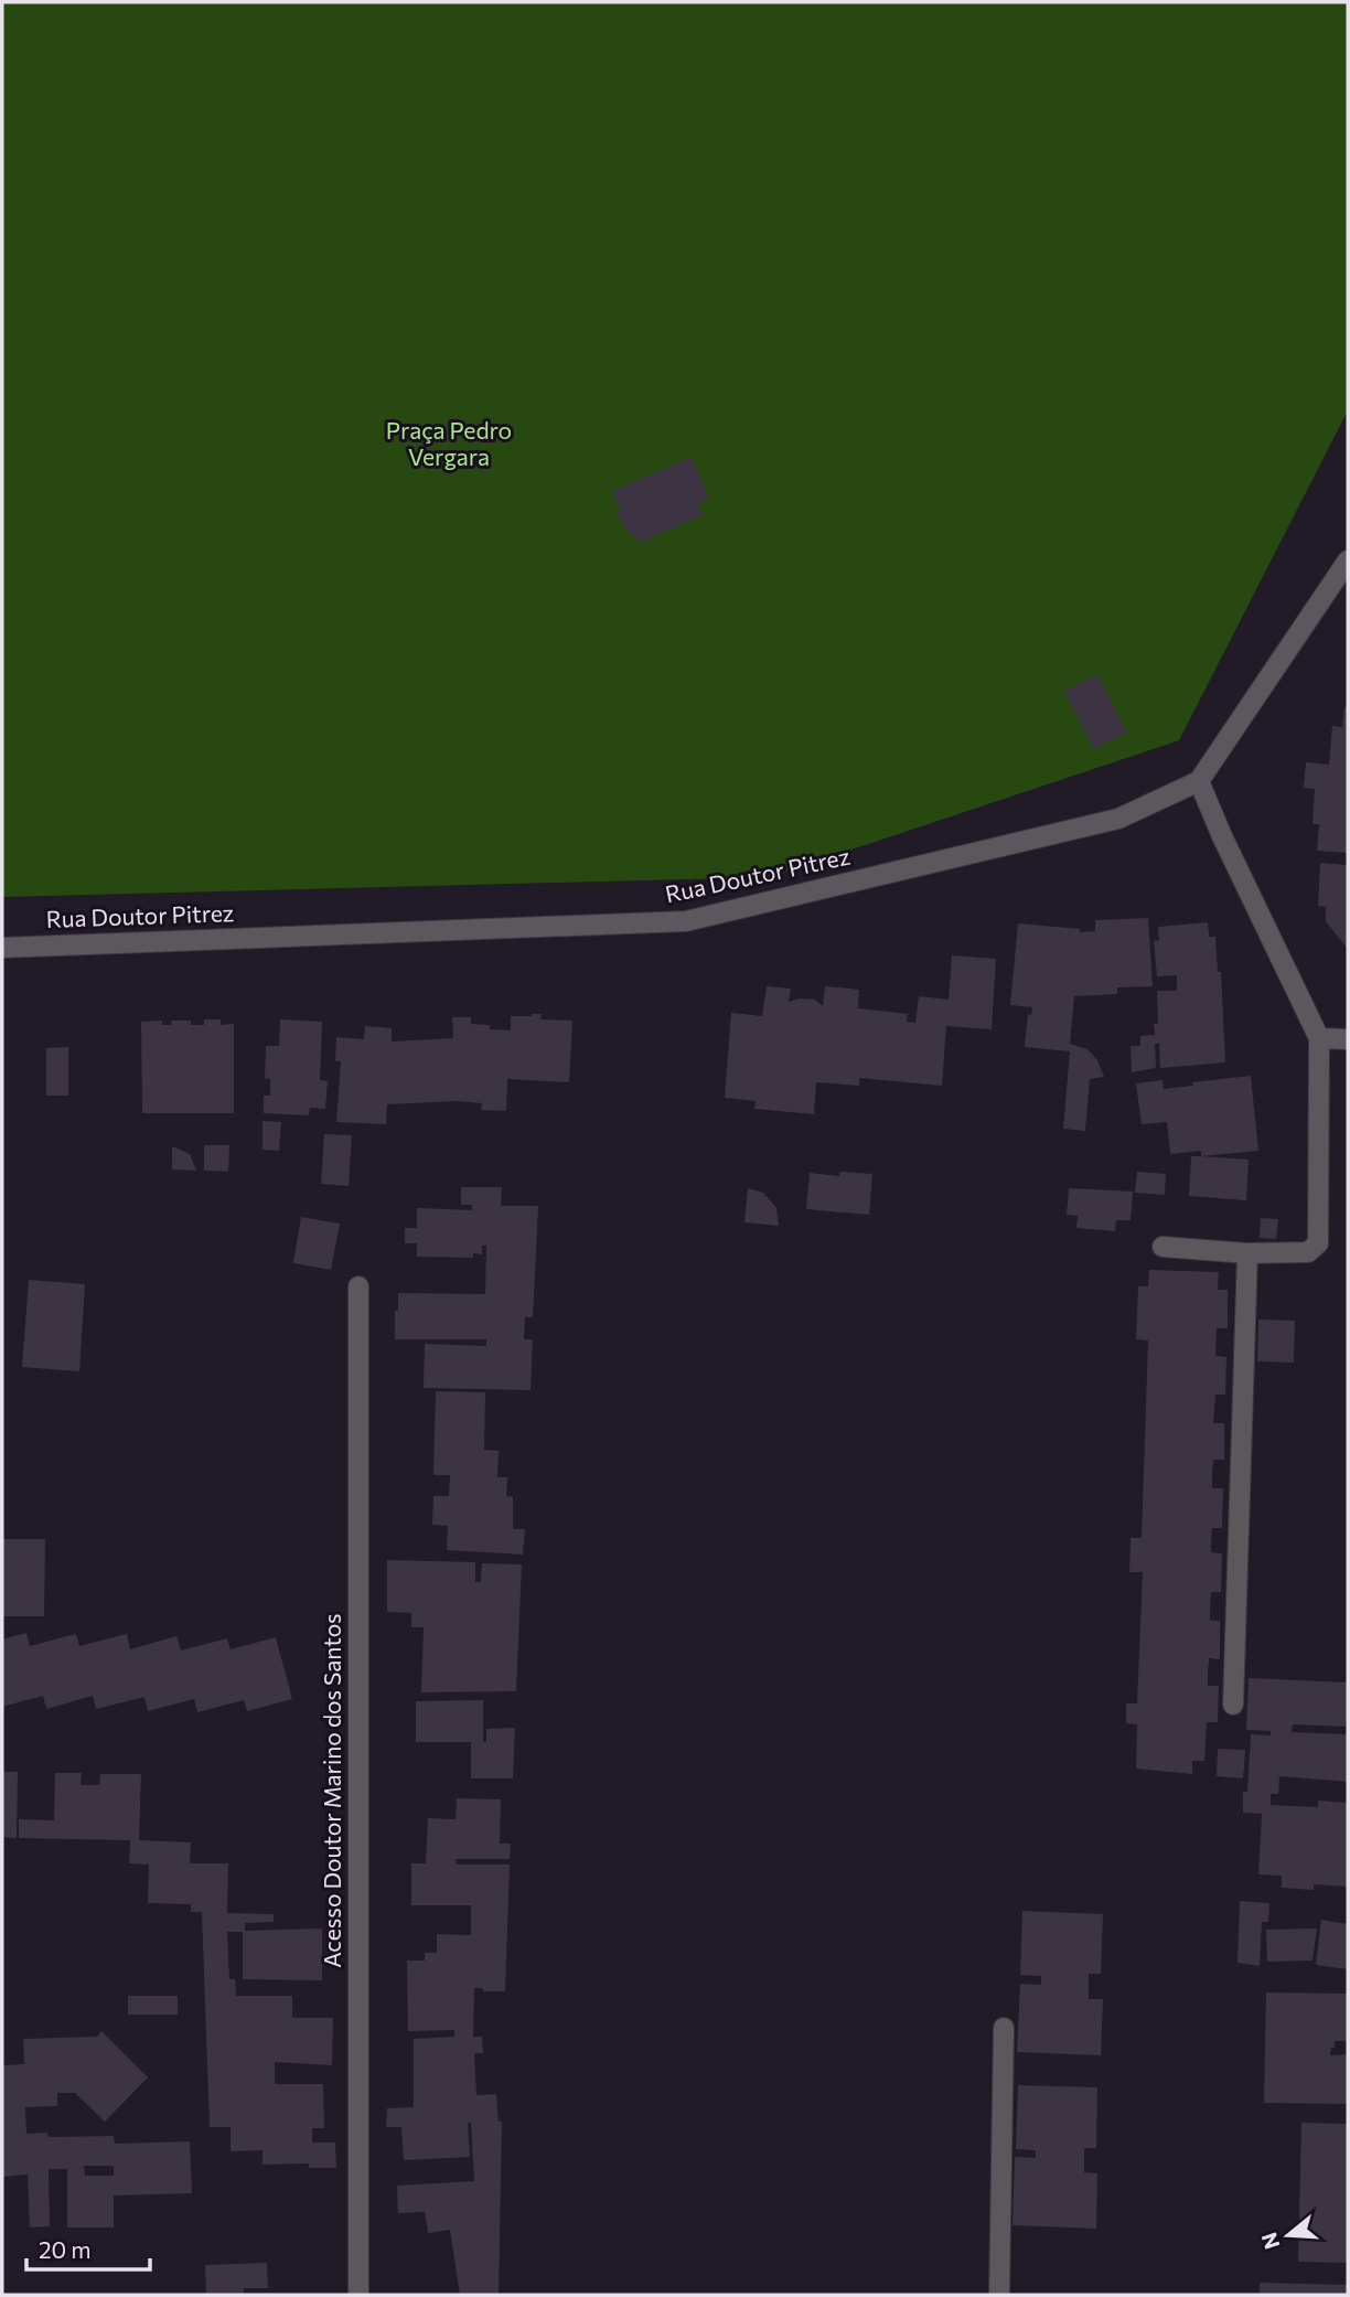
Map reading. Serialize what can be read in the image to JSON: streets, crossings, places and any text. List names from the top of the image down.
{
  "streets": {
    "street": ["Rua Doutor Pitrez", "Acesso Doutor Marino dos Santos"]
  },
  "parks": ["Praça Pedro Vergara"],
  "scale_bar": "20 m",
  "north": "left"
}
